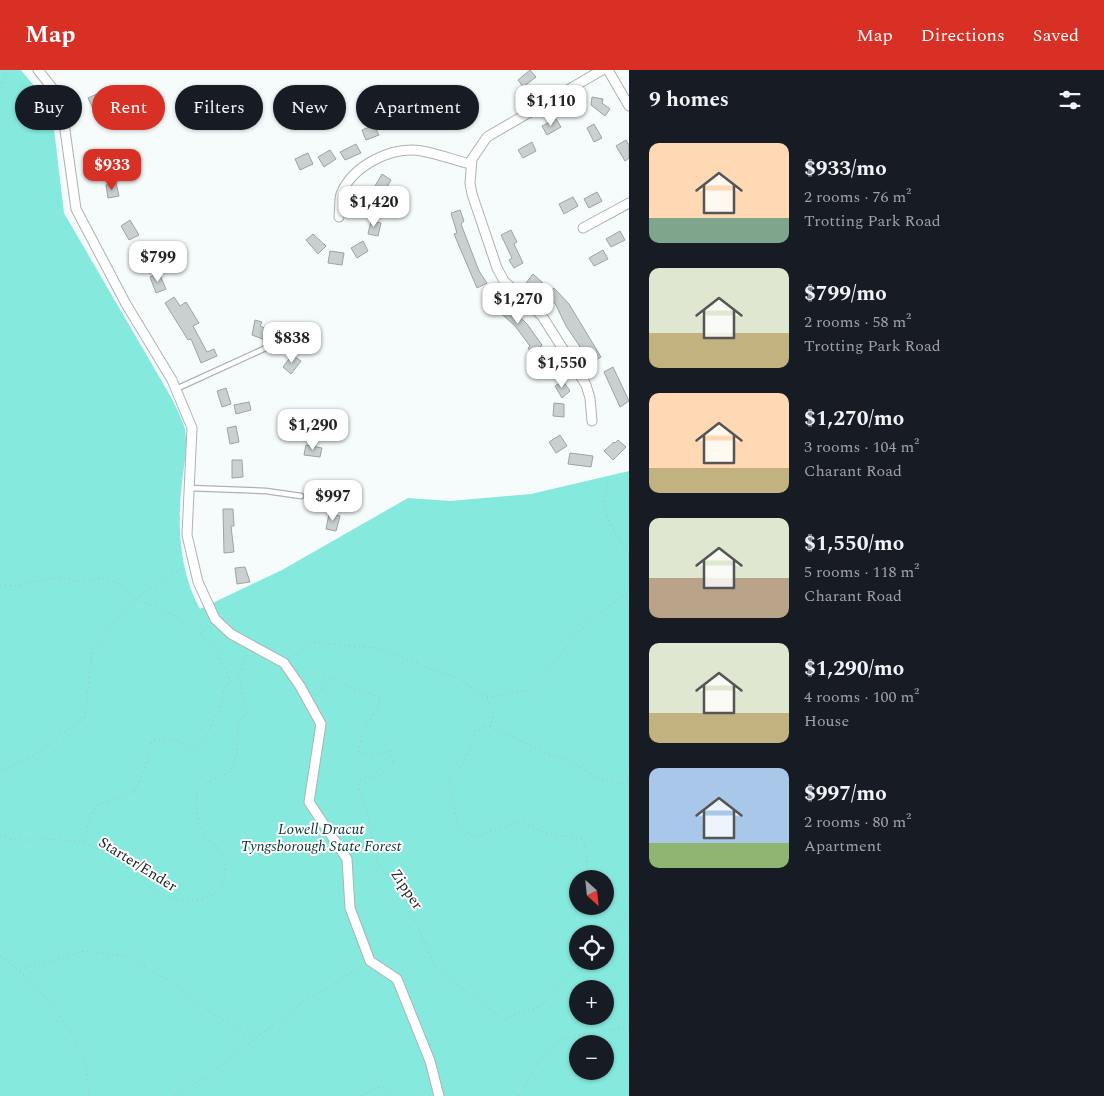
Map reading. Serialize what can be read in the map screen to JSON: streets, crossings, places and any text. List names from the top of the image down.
{
  "streets": {
    "path": ["Starter/Ender", "Zipper"]
  },
  "parks": ["Lowell Dracut Tyngsborough State Forest"],
  "north": "bottom right",
  "page": {
    "header": "Map",
    "nav": ["Map", "Directions", "Saved"],
    "heading": "9 homes",
    "price": [
      "$1,110",
      "$933",
      "$1,420",
      "$799",
      "$1,270",
      "$838",
      "$1,550",
      "$1,290",
      "$997"
    ],
    "chip": [
      "Buy",
      "Rent",
      "Filters",
      "New",
      "Apartment"
    ],
    "list": [
      {
        "name": "$933/mo",
        "note": "2 rooms · 76 m² · Trotting Park Road"
      },
      {
        "name": "$799/mo",
        "note": "2 rooms · 58 m² · Trotting Park Road"
      },
      {
        "name": "$1,270/mo",
        "note": "3 rooms · 104 m² · Charant Road"
      },
      {
        "name": "$1,550/mo",
        "note": "5 rooms · 118 m² · Charant Road"
      },
      {
        "name": "$1,290/mo",
        "note": "4 rooms · 100 m² · House"
      },
      {
        "name": "$997/mo",
        "note": "2 rooms · 80 m² · Apartment"
      }
    ],
    "map_buttons": ["+", "−"]
  }
}
